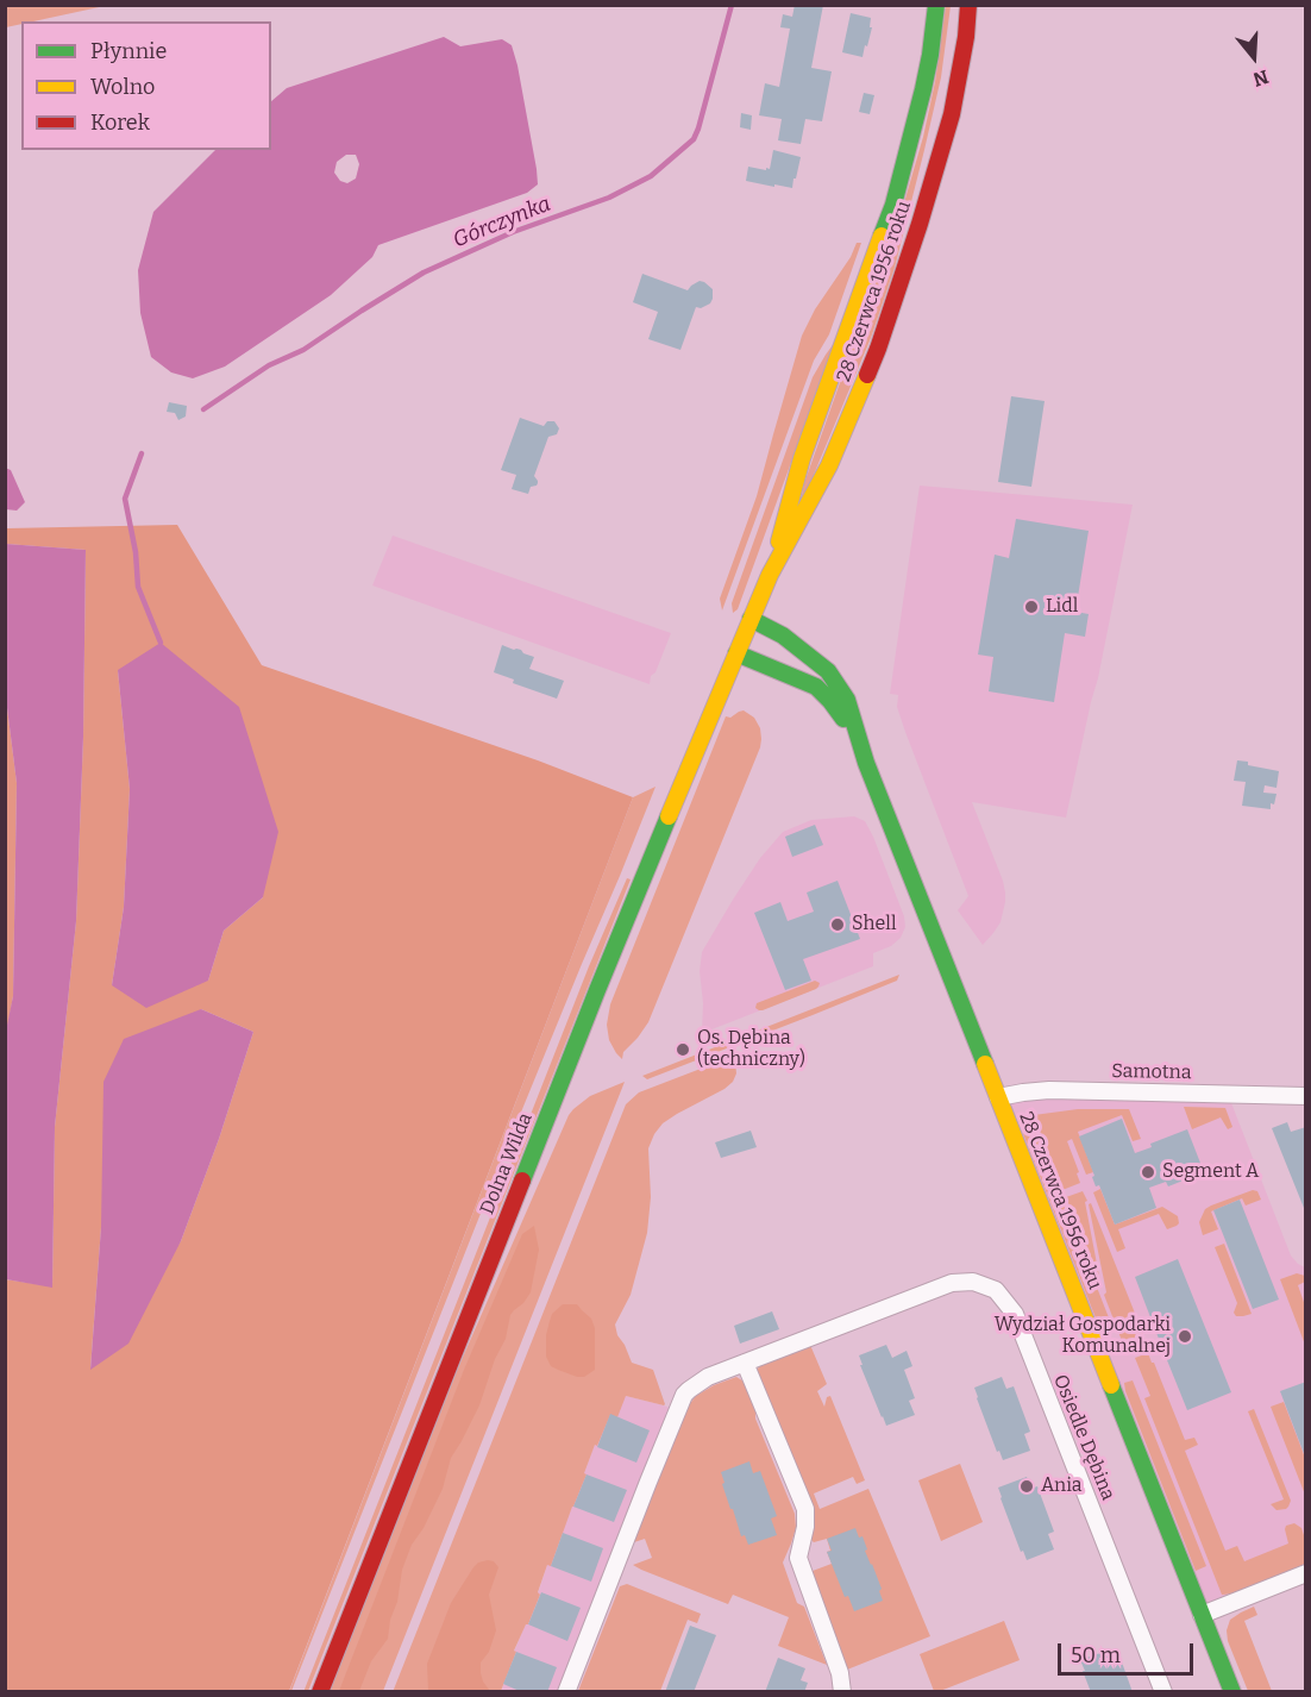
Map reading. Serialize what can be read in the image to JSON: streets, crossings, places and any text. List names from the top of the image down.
{
  "streets": {
    "main road": ["28 Czerwca 1956 roku", "Dolna Wilda"],
    "street": ["Samotna", "Osiedle Dębina"]
  },
  "crossings": [
    ["28 Czerwca 1956 roku", "Samotna"],
    ["28 Czerwca 1956 roku", "Dolna Wilda"]
  ],
  "water": ["Górczynka"],
  "places": [
    "Lidl",
    "Shell",
    "Os. Dębina (techniczny)",
    "Segment A",
    "Wydział Gospodarki Komunalnej",
    "Ania"
  ],
  "legend": ["Płynnie", "Wolno", "Korek"],
  "scale_bar": "50 m",
  "north": "bottom"
}
